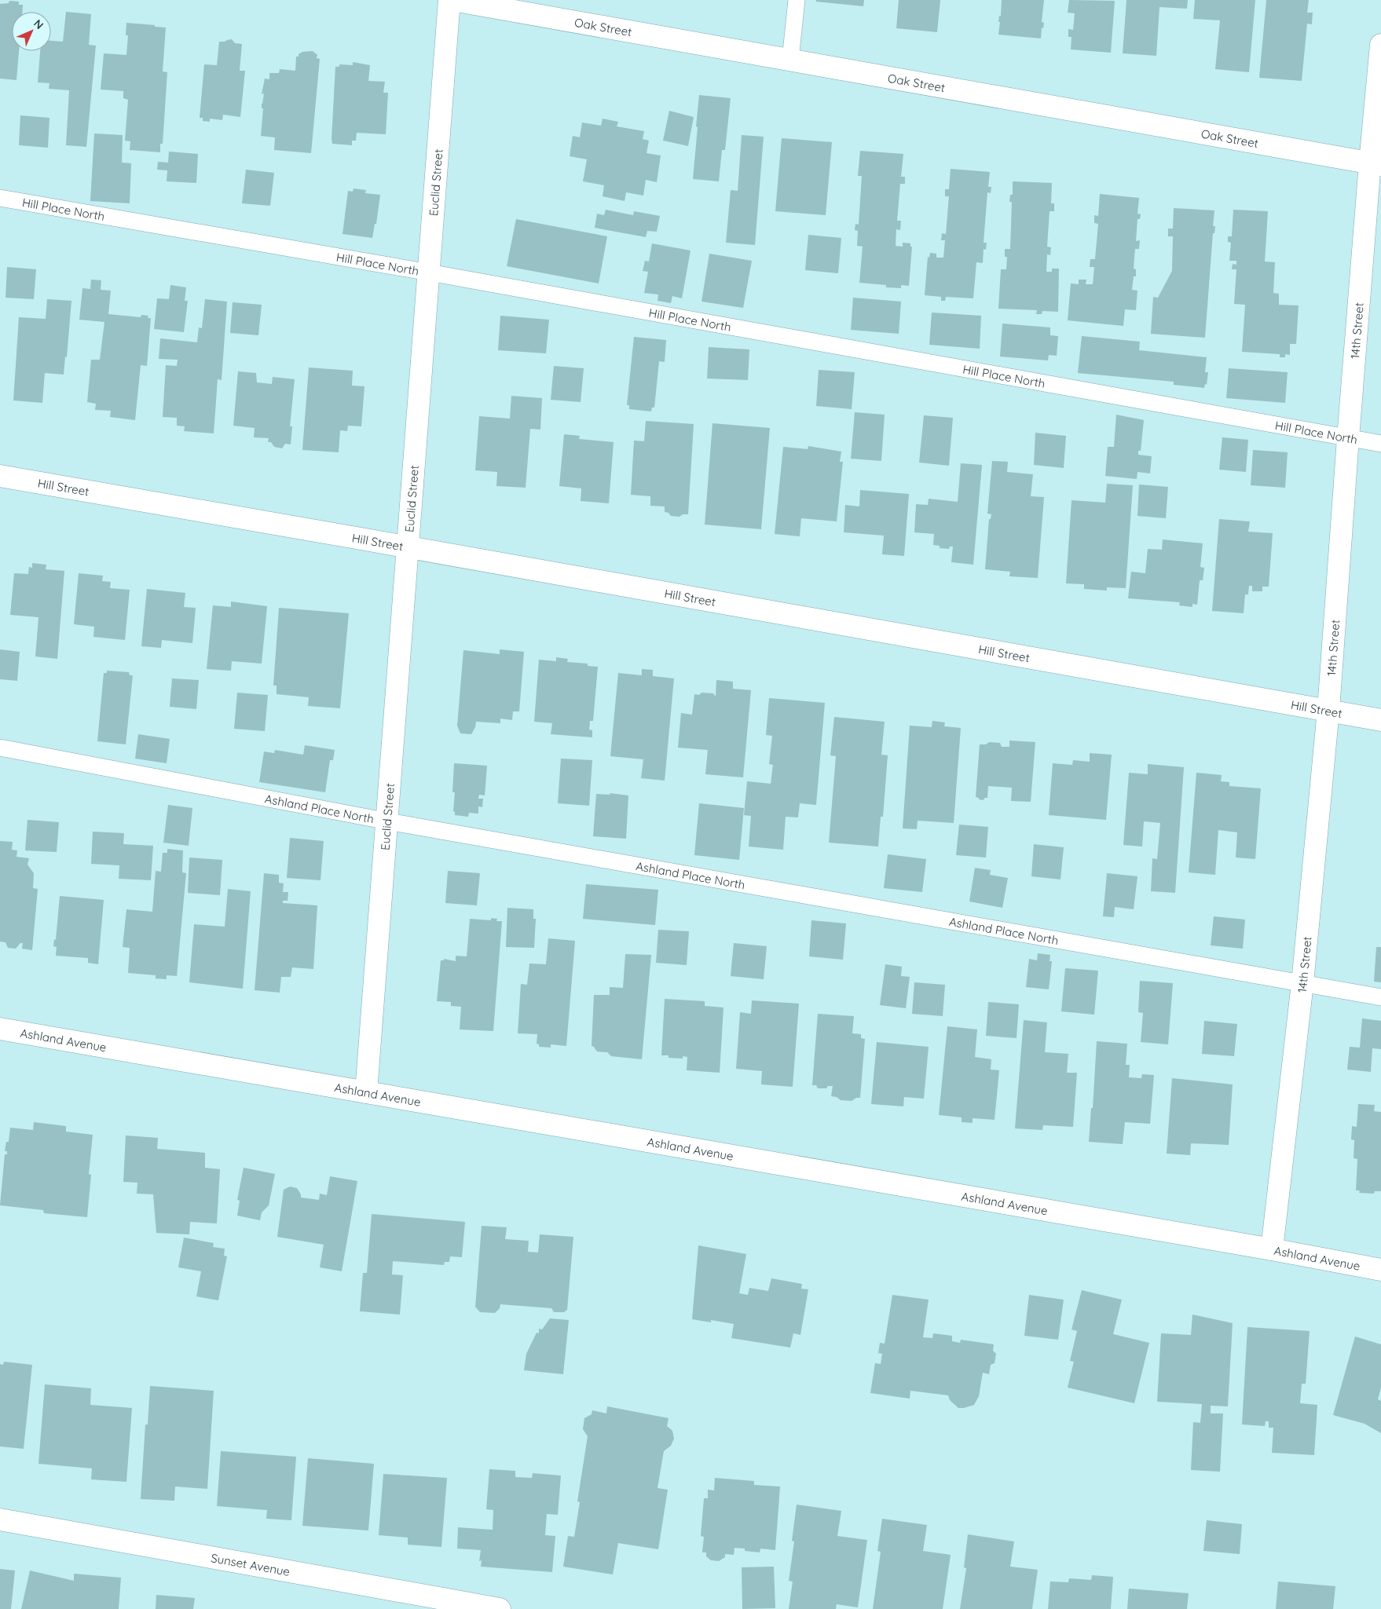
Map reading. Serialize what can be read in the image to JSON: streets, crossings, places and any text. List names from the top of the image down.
{
  "streets": {
    "street": [
      "Oak Street",
      "Euclid Street",
      "14th Street",
      "Hill Street",
      "Ashland Avenue",
      "Sunset Avenue"
    ],
    "lane": ["Hill Place North", "Ashland Place North"]
  },
  "crossings": [
    ["Oak Street", "14th Street"],
    ["Euclid Street", "Hill Place North"],
    ["Euclid Street", "Hill Street"],
    ["Euclid Street", "Ashland Place North"],
    ["Euclid Street", "Ashland Avenue"],
    ["Hill Place North", "14th Street"],
    ["14th Street", "Hill Street"],
    ["14th Street", "Ashland Place North"],
    ["14th Street", "Ashland Avenue"]
  ],
  "north": "top right"
}
